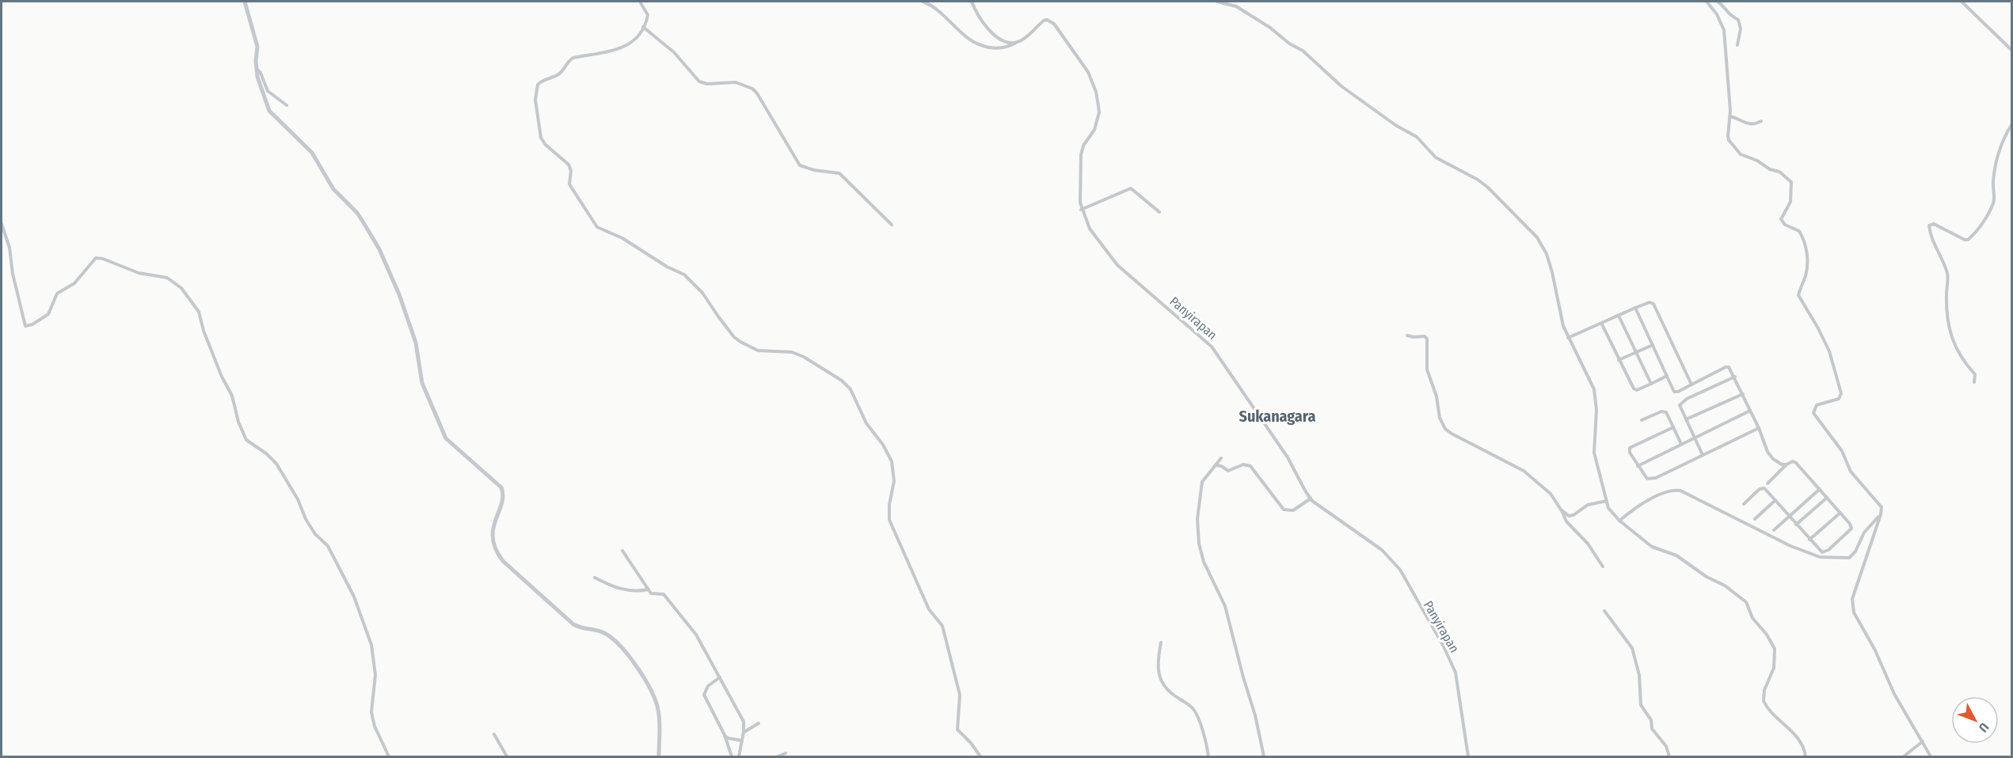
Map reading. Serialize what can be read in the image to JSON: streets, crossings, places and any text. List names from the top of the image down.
{
  "streets": {
    "street": ["Panyirapan"]
  },
  "districts": ["Sukanagara"],
  "north": "bottom right"
}
